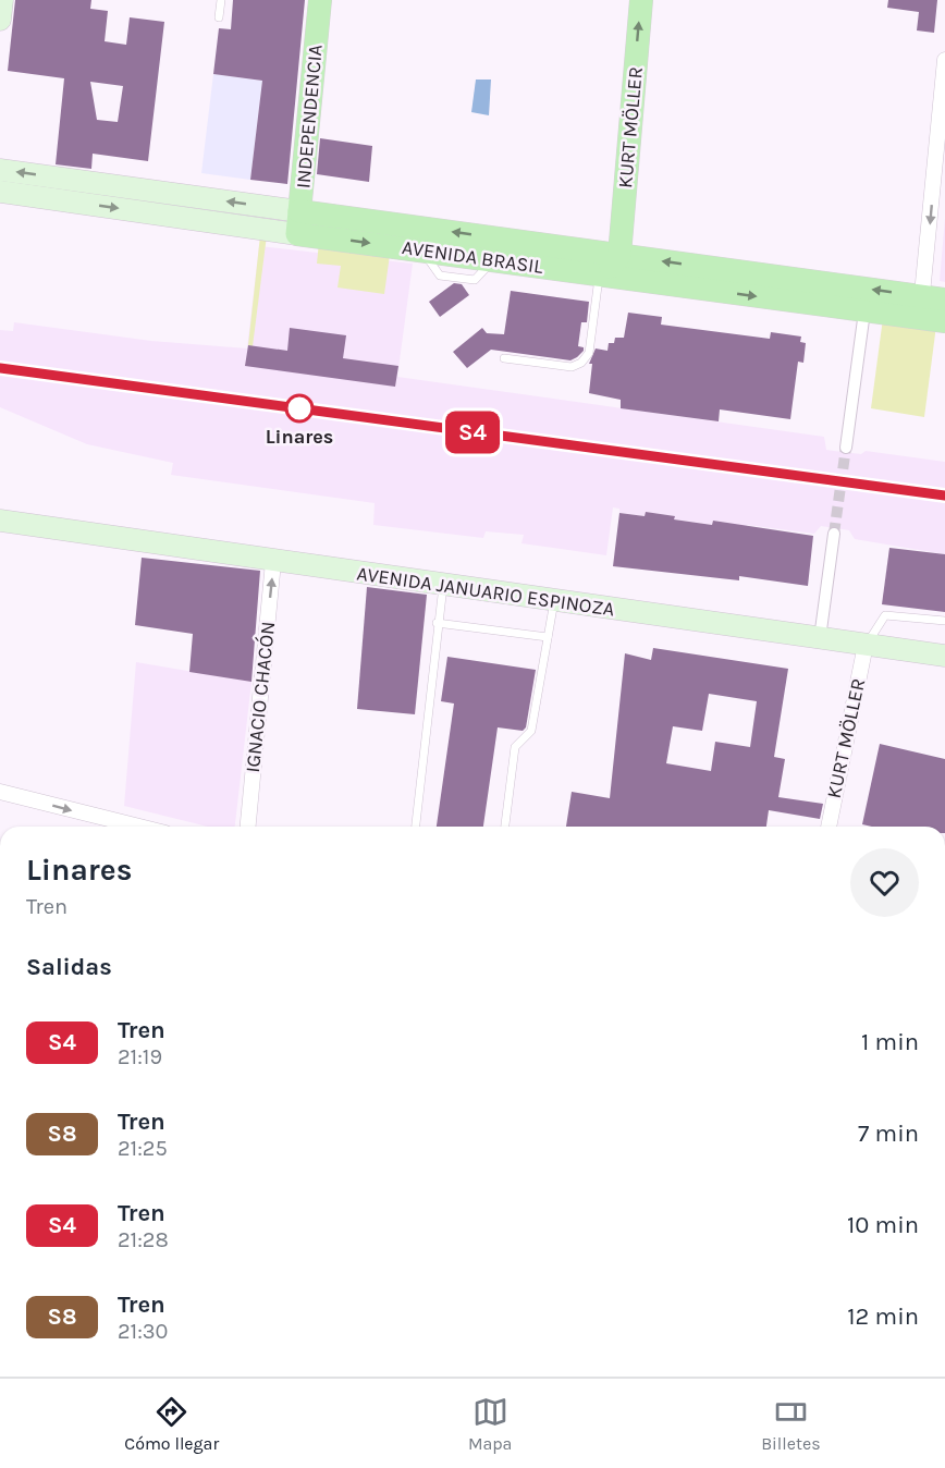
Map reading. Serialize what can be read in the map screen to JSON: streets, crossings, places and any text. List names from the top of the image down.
{
  "streets": {
    "main road": [
      "INDEPENDENCIA",
      "KURT MÖLLER",
      "AVENIDA BRASIL",
      "AVENIDA JANUARIO ESPINOZA"
    ],
    "street": ["IGNACIO CHACÓN"]
  },
  "crossings": [
    ["INDEPENDENCIA", "AVENIDA BRASIL"],
    ["KURT MÖLLER", "AVENIDA BRASIL"],
    ["KURT MÖLLER", "AVENIDA JANUARIO ESPINOZA"],
    ["AVENIDA JANUARIO ESPINOZA", "IGNACIO CHACÓN"]
  ],
  "one_way": ["KURT MÖLLER", "IGNACIO CHACÓN"],
  "places": ["Linares"],
  "page": {
    "on_map": "S4",
    "heading": [
      ["Linares", "Tren"],
      "Salidas"
    ],
    "list": [
      {
        "mark": "S4",
        "name": "Tren",
        "note": "21:19",
        "value": "1 min"
      },
      {
        "mark": "S8",
        "name": "Tren",
        "note": "21:25",
        "value": "7 min"
      },
      {
        "mark": "S4",
        "name": "Tren",
        "note": "21:28",
        "value": "10 min"
      },
      {
        "mark": "S8",
        "name": "Tren",
        "note": "21:30",
        "value": "12 min"
      }
    ],
    "tabs": ["Cómo llegar", "Mapa", "Billetes"]
  }
}
